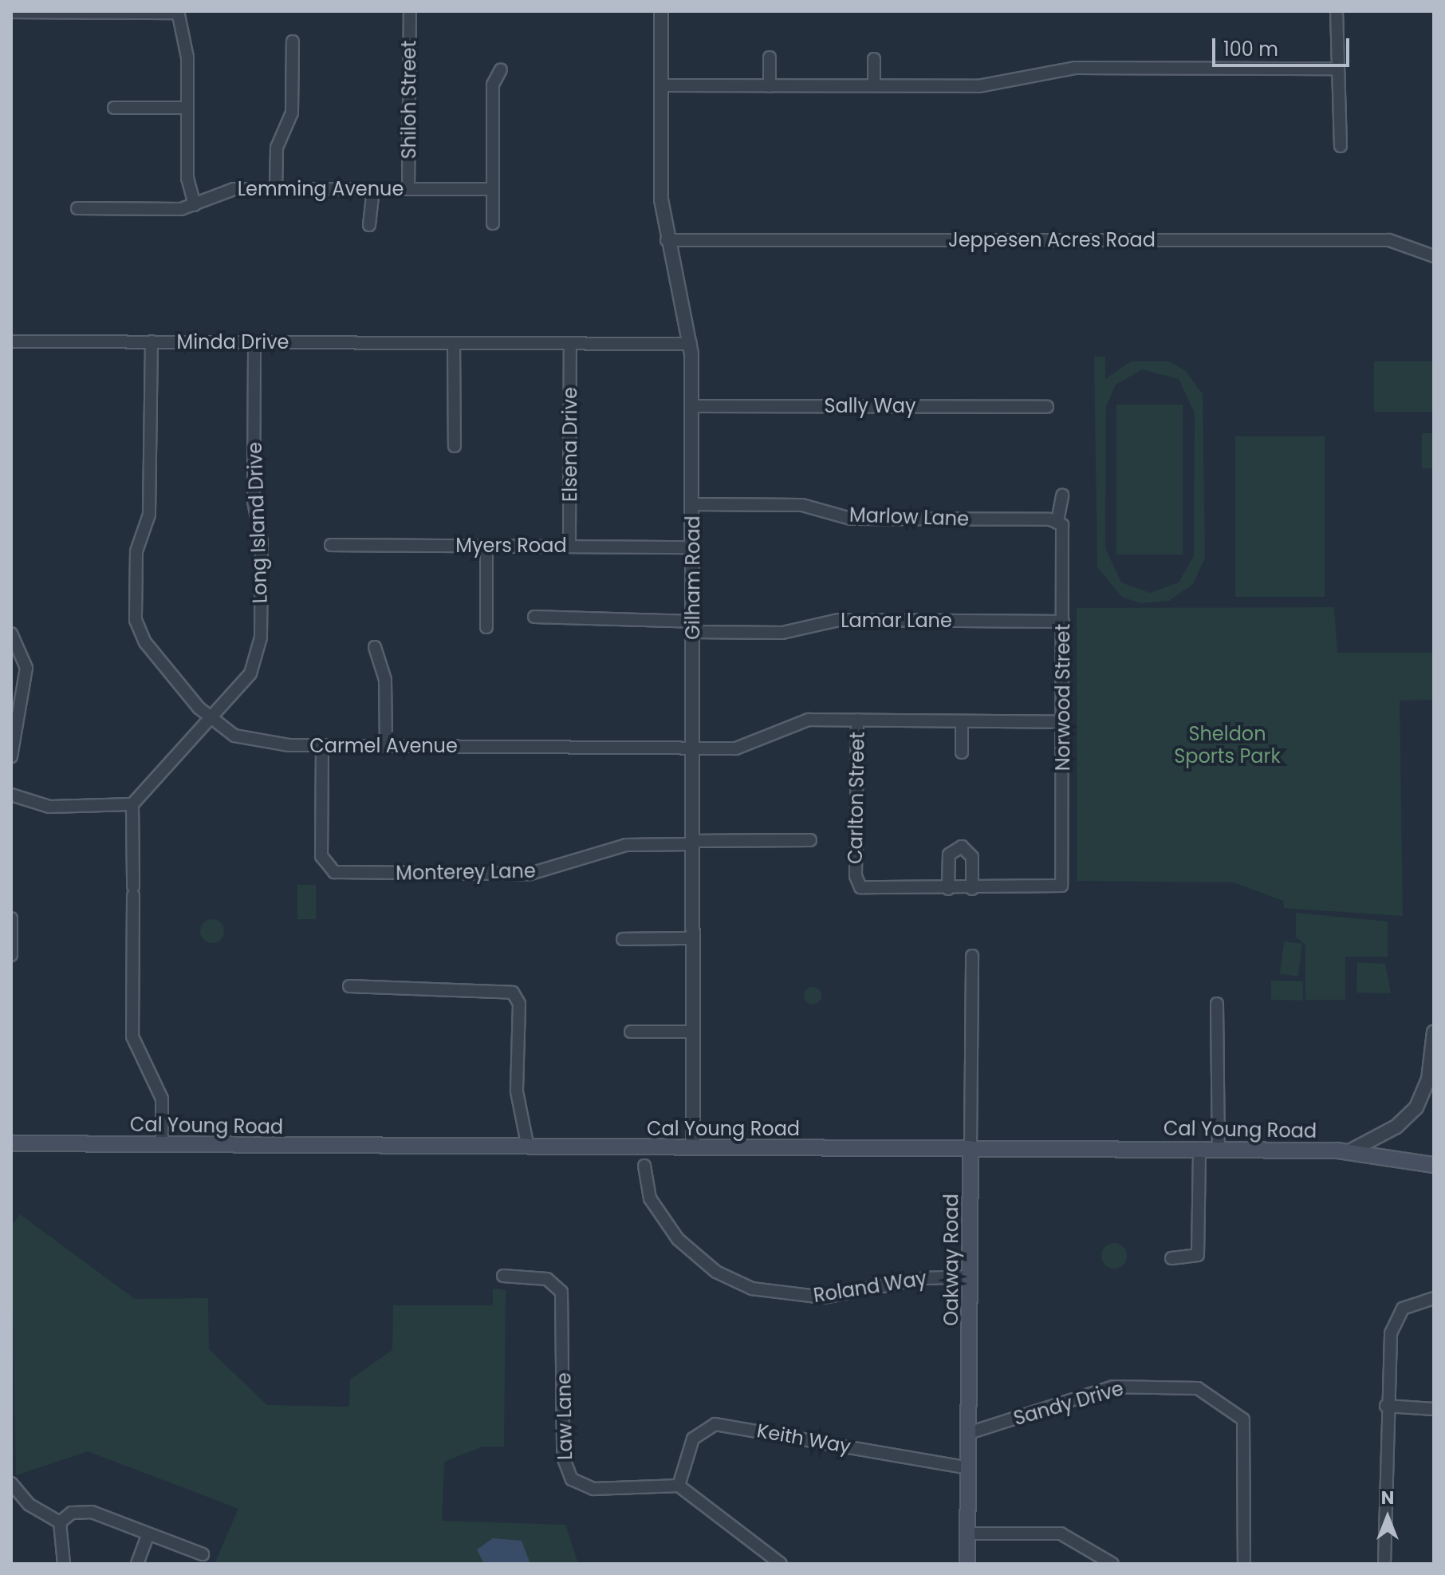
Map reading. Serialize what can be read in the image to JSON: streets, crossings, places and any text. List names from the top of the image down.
{
  "streets": {
    "main road": ["Cal Young Road", "Oakway Road"],
    "street": [
      "Shiloh Street",
      "Lemming Avenue",
      "Jeppesen Acres Road",
      "Minda Drive",
      "Sally Way",
      "Elsena Drive",
      "Marlow Lane",
      "Long Island Drive",
      "Myers Road",
      "Gilham Road",
      "Lamar Lane",
      "Norwood Street",
      "Carmel Avenue",
      "Carlton Street",
      "Monterey Lane",
      "Roland Way",
      "Sandy Drive",
      "Law Lane",
      "Keith Way"
    ]
  },
  "crossings": [
    ["Shiloh Street", "Lemming Avenue"],
    ["Jeppesen Acres Road", "Gilham Road"],
    ["Minda Drive", "Elsena Drive"],
    ["Minda Drive", "Long Island Drive"],
    ["Minda Drive", "Gilham Road"],
    ["Minda Drive", "Carmel Avenue"],
    ["Sally Way", "Gilham Road"],
    ["Elsena Drive", "Myers Road"],
    ["Marlow Lane", "Gilham Road"],
    ["Marlow Lane", "Norwood Street"],
    ["Long Island Drive", "Carmel Avenue"],
    ["Myers Road", "Gilham Road"],
    ["Gilham Road", "Lamar Lane"],
    ["Gilham Road", "Carmel Avenue"],
    ["Gilham Road", "Monterey Lane"],
    ["Gilham Road", "Cal Young Road"],
    ["Lamar Lane", "Norwood Street"],
    ["Norwood Street", "Carmel Avenue"],
    ["Carmel Avenue", "Carlton Street"],
    ["Carmel Avenue", "Monterey Lane"],
    ["Cal Young Road", "Oakway Road"],
    ["Oakway Road", "Roland Way"],
    ["Oakway Road", "Sandy Drive"],
    ["Oakway Road", "Keith Way"],
    ["Law Lane", "Keith Way"]
  ],
  "parks": ["Sheldon Sports Park"],
  "scale_bar": "100 m",
  "north": "top"
}
